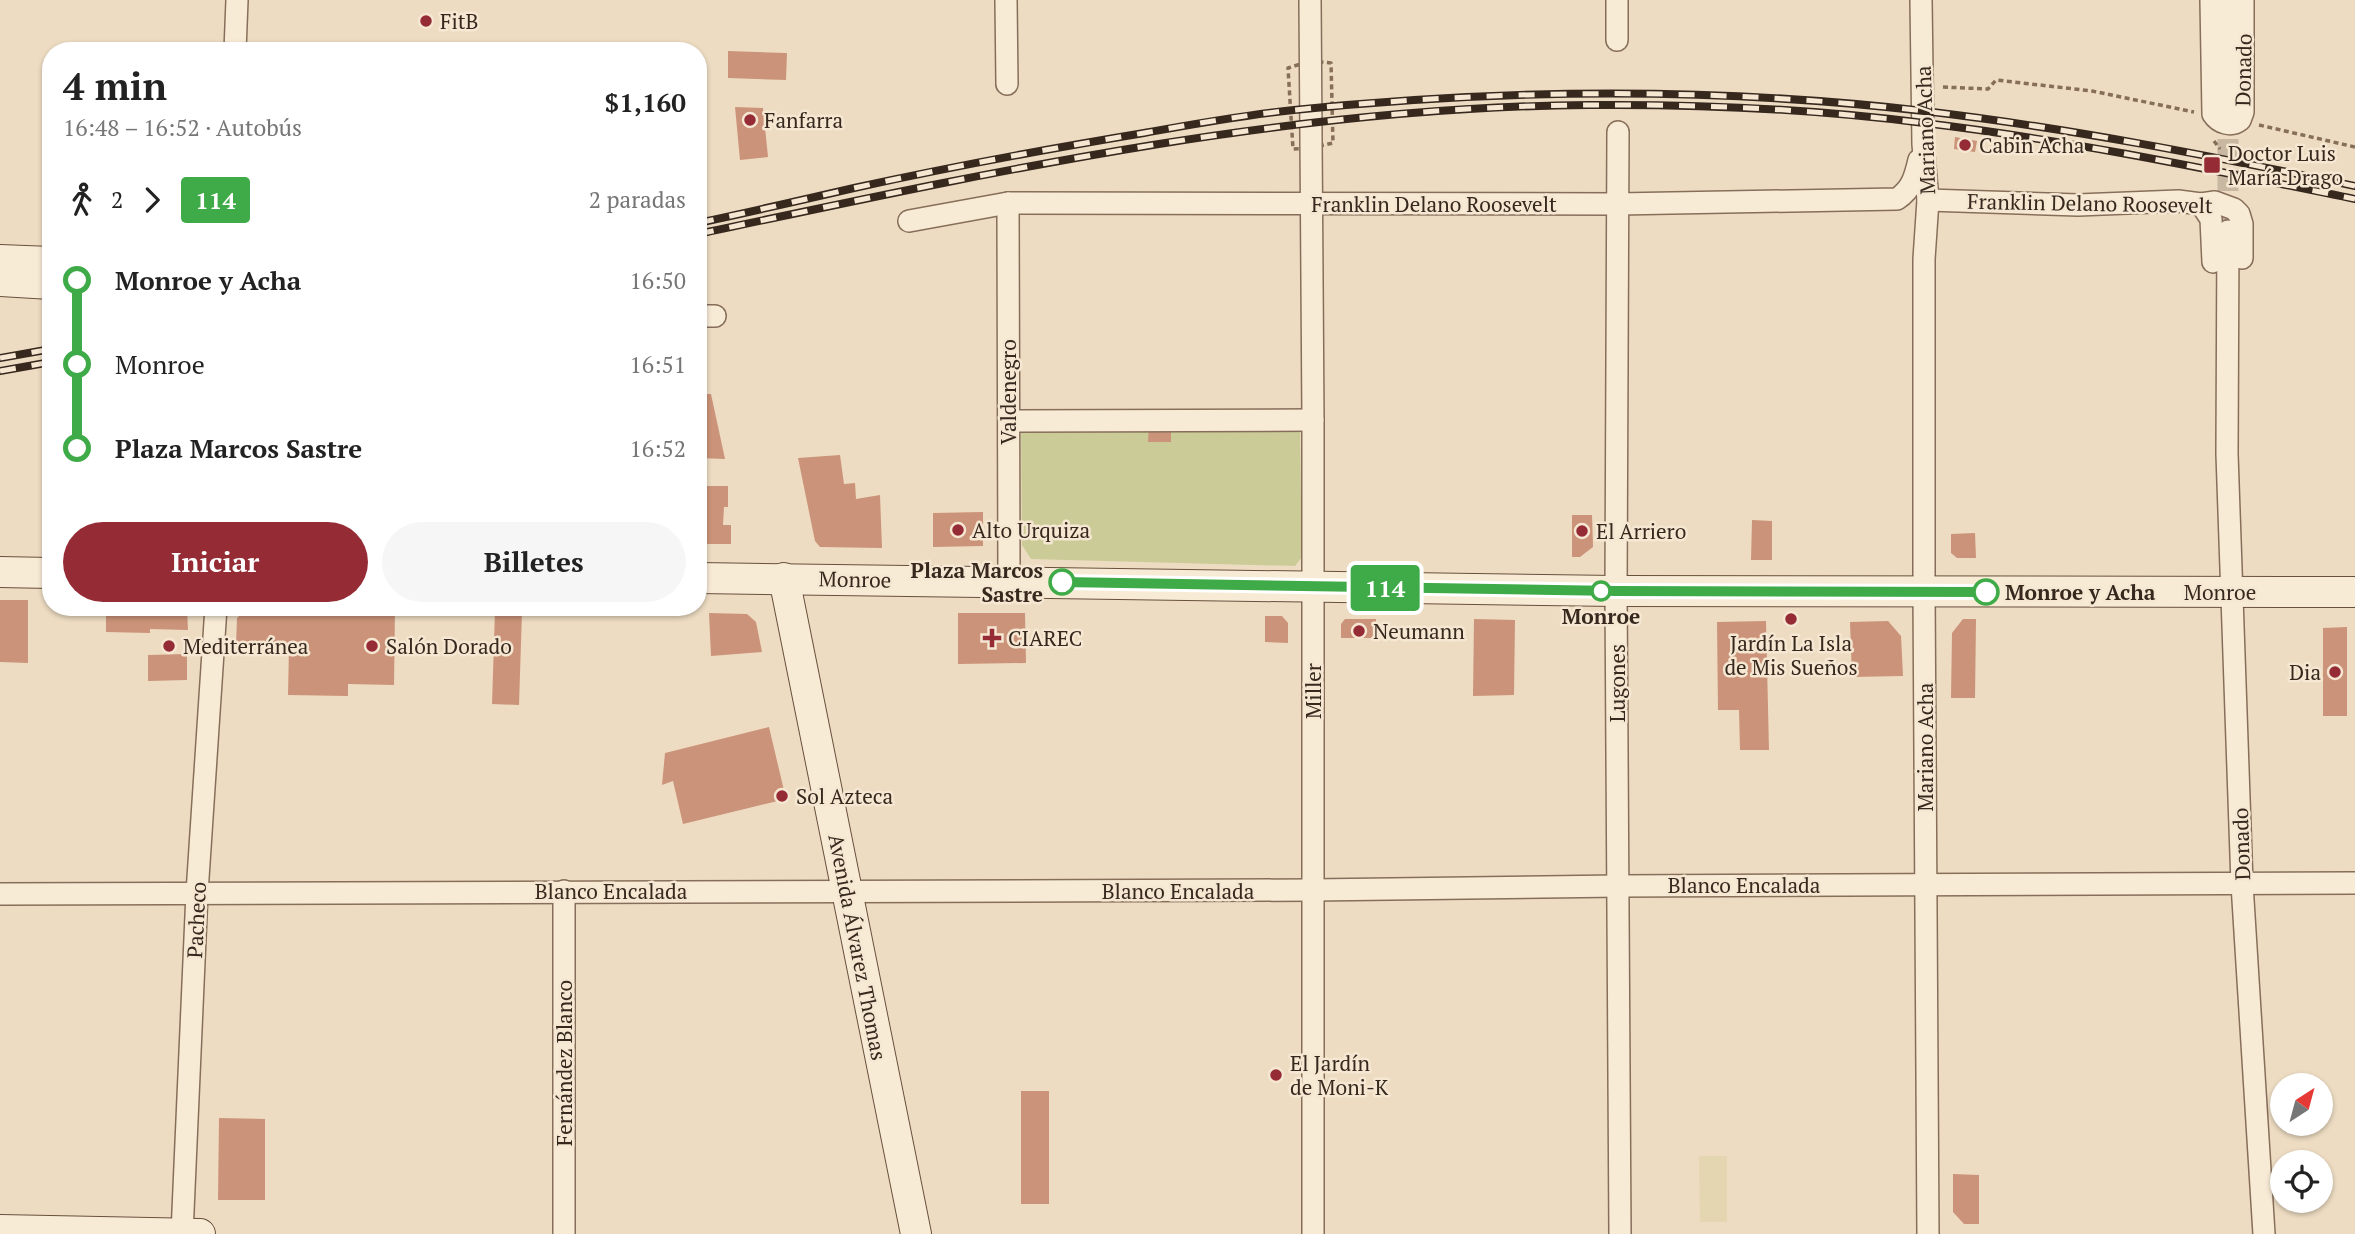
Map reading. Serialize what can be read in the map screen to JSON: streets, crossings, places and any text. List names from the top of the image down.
{
  "streets": {
    "main road": ["Monroe", "Avenida Álvarez Thomas"],
    "street": [
      "Donado",
      "Mariano Acha",
      "Franklin Delano Roosevelt",
      "Valdenegro",
      "Lugones",
      "Miller",
      "Blanco Encalada",
      "Pacheco",
      "Fernández Blanco"
    ]
  },
  "crossings": [
    ["Donado", "Franklin Delano Roosevelt"],
    ["Donado", "Monroe"],
    ["Donado", "Blanco Encalada"],
    ["Mariano Acha", "Franklin Delano Roosevelt"],
    ["Mariano Acha", "Monroe"],
    ["Mariano Acha", "Blanco Encalada"],
    ["Franklin Delano Roosevelt", "Valdenegro"],
    ["Franklin Delano Roosevelt", "Lugones"],
    ["Franklin Delano Roosevelt", "Miller"],
    ["Valdenegro", "Monroe"],
    ["Monroe", "Lugones"],
    ["Monroe", "Miller"],
    ["Monroe", "Avenida Álvarez Thomas"],
    ["Lugones", "Blanco Encalada"],
    ["Miller", "Blanco Encalada"],
    ["Blanco Encalada", "Pacheco"],
    ["Blanco Encalada", "Avenida Álvarez Thomas"],
    ["Blanco Encalada", "Fernández Blanco"]
  ],
  "places": {
    "other": [
      "FitB",
      "Fanfarra",
      "Cabin Acha",
      "Alto Urquiza",
      "El Arriero",
      "Plaza Marcos Sastre",
      "Monroe",
      "Monroe y Acha",
      "Jardín La Isla de Mis Sueños",
      "Neumann",
      "Mediterránea",
      "Salón Dorado",
      "Dia",
      "Sol Azteca",
      "El Jardín de Moni-K"
    ],
    "transit": ["Doctor Luis María Drago"],
    "health": ["CIAREC"]
  },
  "lines": ["bus line 114"],
  "north": "top right",
  "page": {
    "on_map": "114",
    "heading": ["4 min", "16:48 – 16:52 · Autobús", "$1,160"],
    "legs": ["2", "114", "2 paradas"],
    "list": [
      {
        "name": "Monroe y Acha",
        "value": "16:50"
      },
      {
        "name": "Monroe",
        "value": "16:51"
      },
      {
        "name": "Plaza Marcos Sastre",
        "value": "16:52"
      }
    ],
    "buttons": ["Iniciar", "Billetes"]
  }
}
